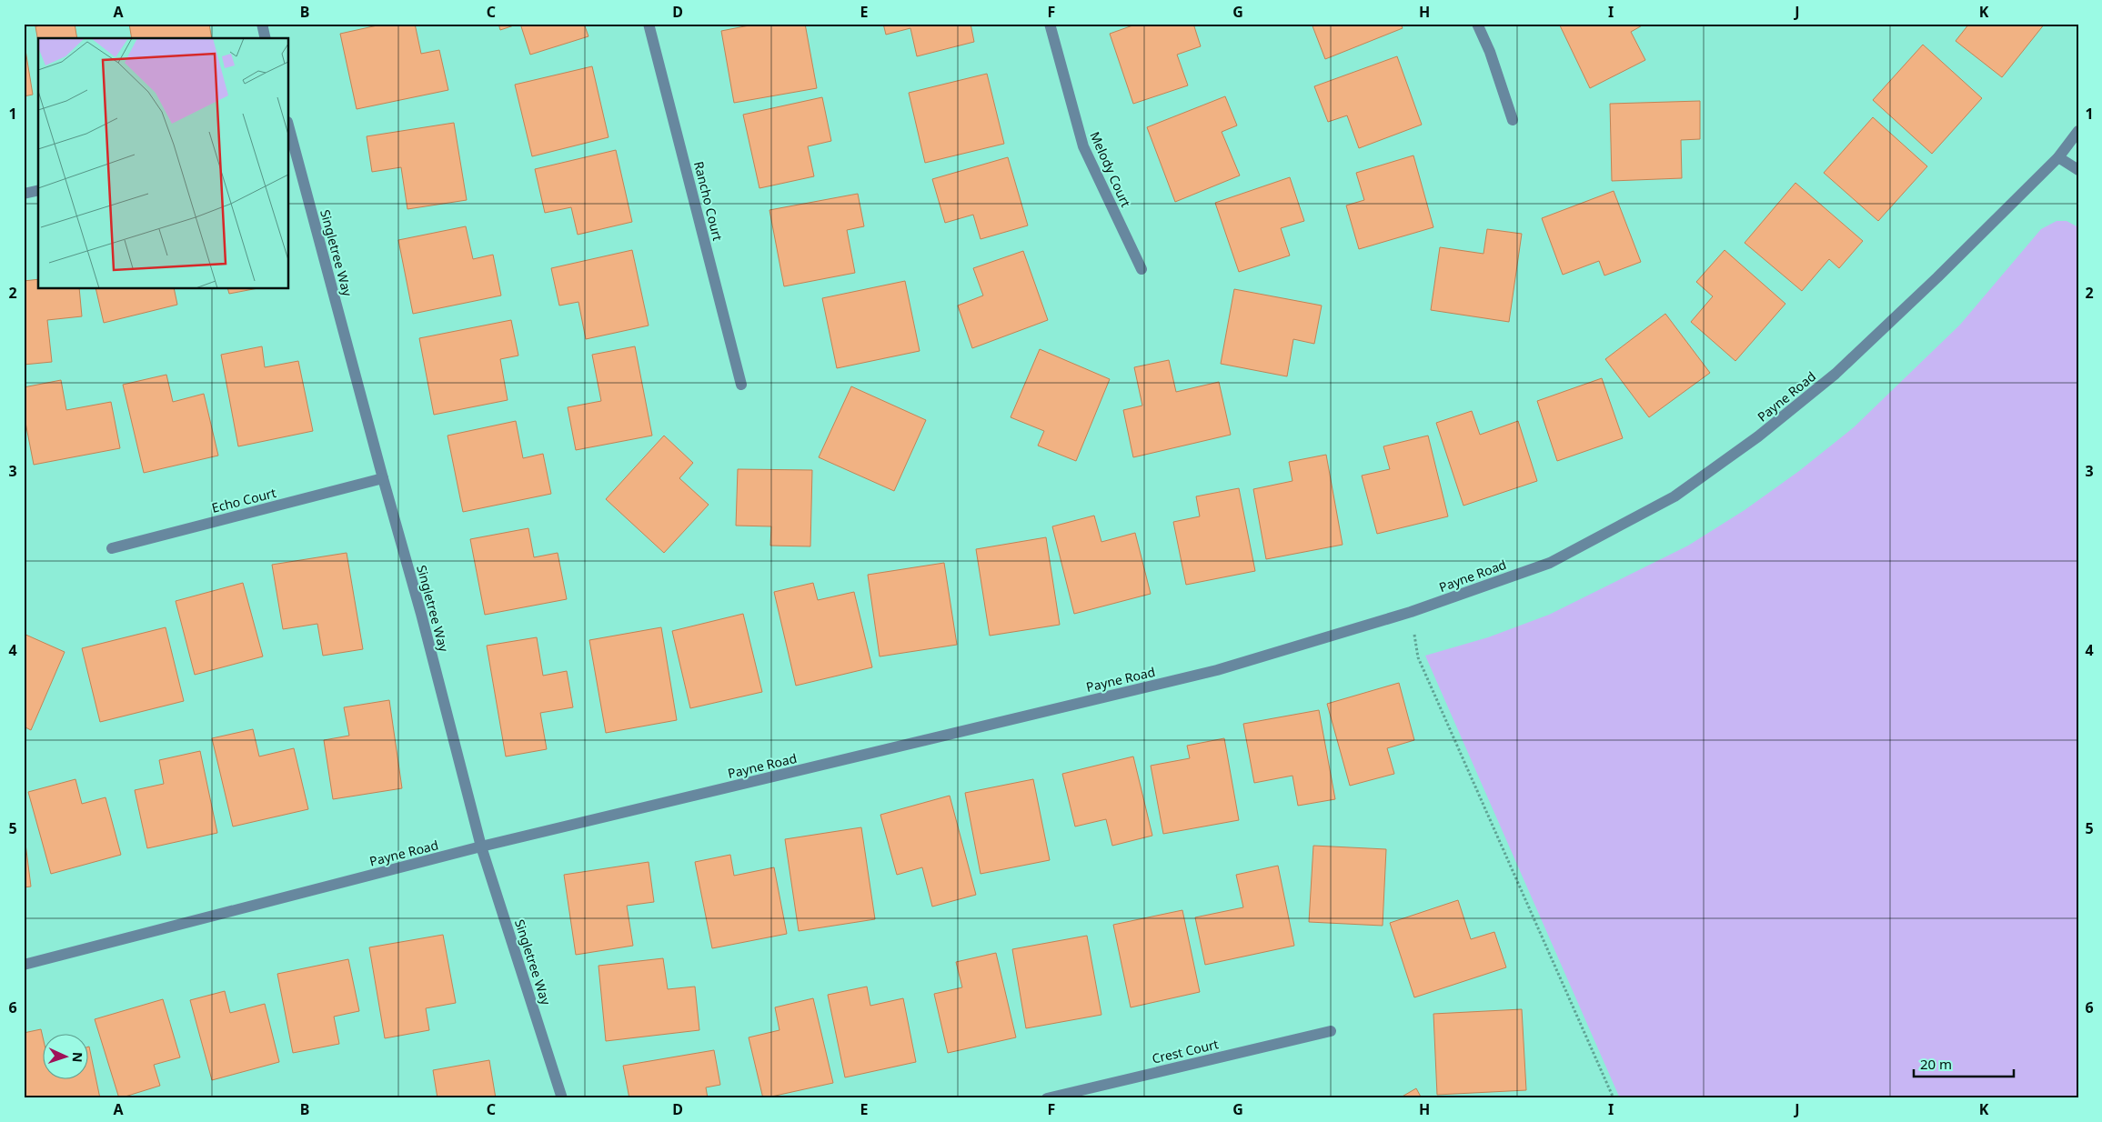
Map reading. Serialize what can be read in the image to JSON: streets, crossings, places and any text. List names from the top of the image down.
{
  "streets": {
    "street": [
      "Melody Court",
      "Rancho Court",
      "Singletree Way",
      "Payne Road",
      "Echo Court",
      "Crest Court"
    ]
  },
  "crossings": [
    ["Singletree Way", "Payne Road"],
    ["Singletree Way", "Echo Court"]
  ],
  "scale_bar": "20 m",
  "north": "right",
  "grid": {
    "columns": [
      "A",
      "B",
      "C",
      "D",
      "E",
      "F",
      "G",
      "H",
      "I",
      "J",
      "K"
    ],
    "rows": [
      "1",
      "2",
      "3",
      "4",
      "5",
      "6"
    ]
  }
}
